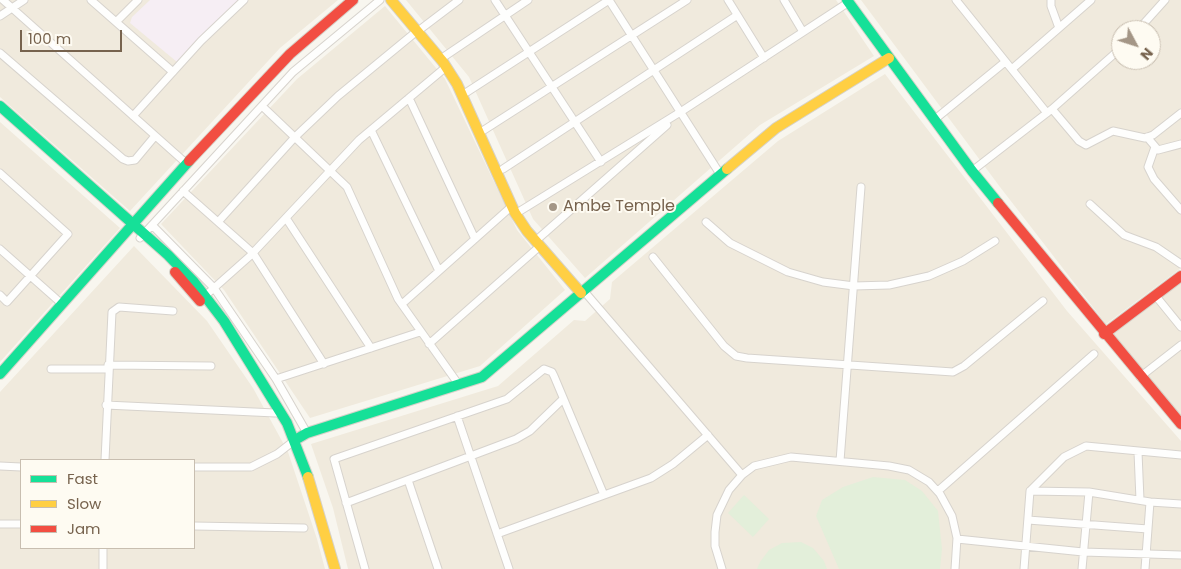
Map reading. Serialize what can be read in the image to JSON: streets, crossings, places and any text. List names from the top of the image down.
{
  "places": ["Ambe Temple"],
  "legend": ["Fast", "Slow", "Jam"],
  "scale_bar": "100 m",
  "north": "bottom right"
}
